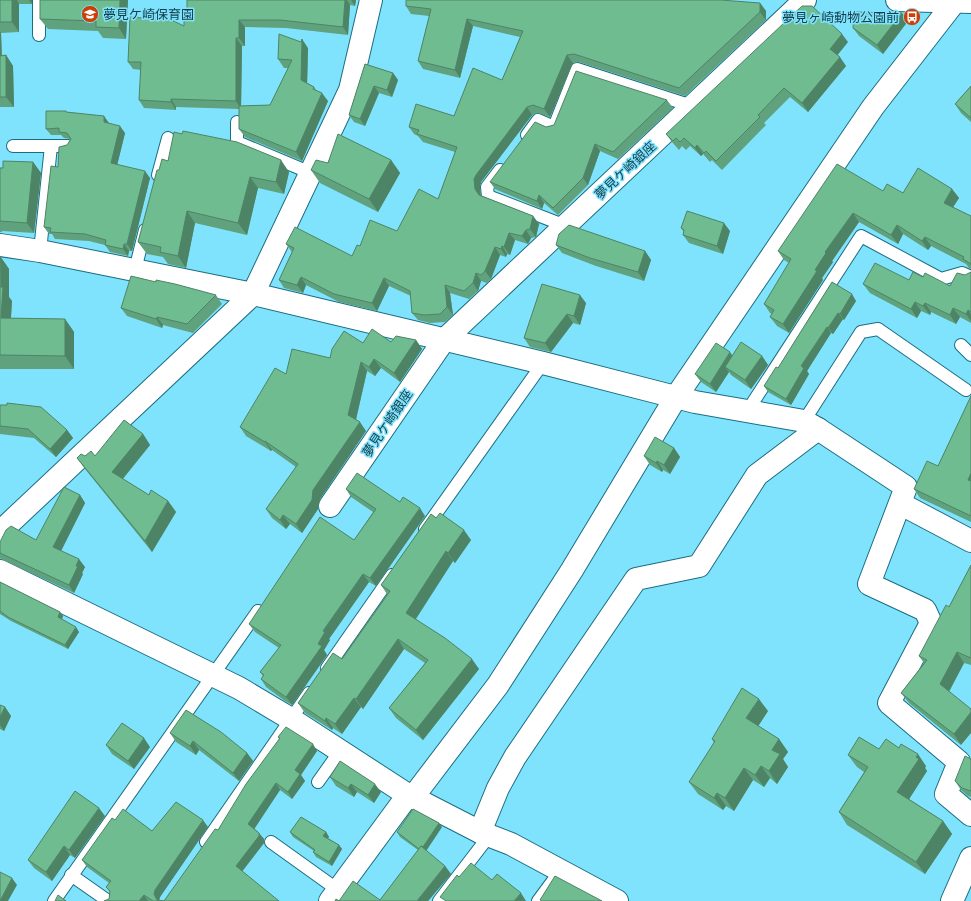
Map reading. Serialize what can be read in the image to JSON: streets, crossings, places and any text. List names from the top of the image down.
{
  "streets": {
    "street": ["夢見ケ崎銀座"]
  },
  "places": {
    "school or university": ["夢見ケ崎保育園"],
    "bus stop": ["夢見ヶ崎動物公園前"]
  }
}
